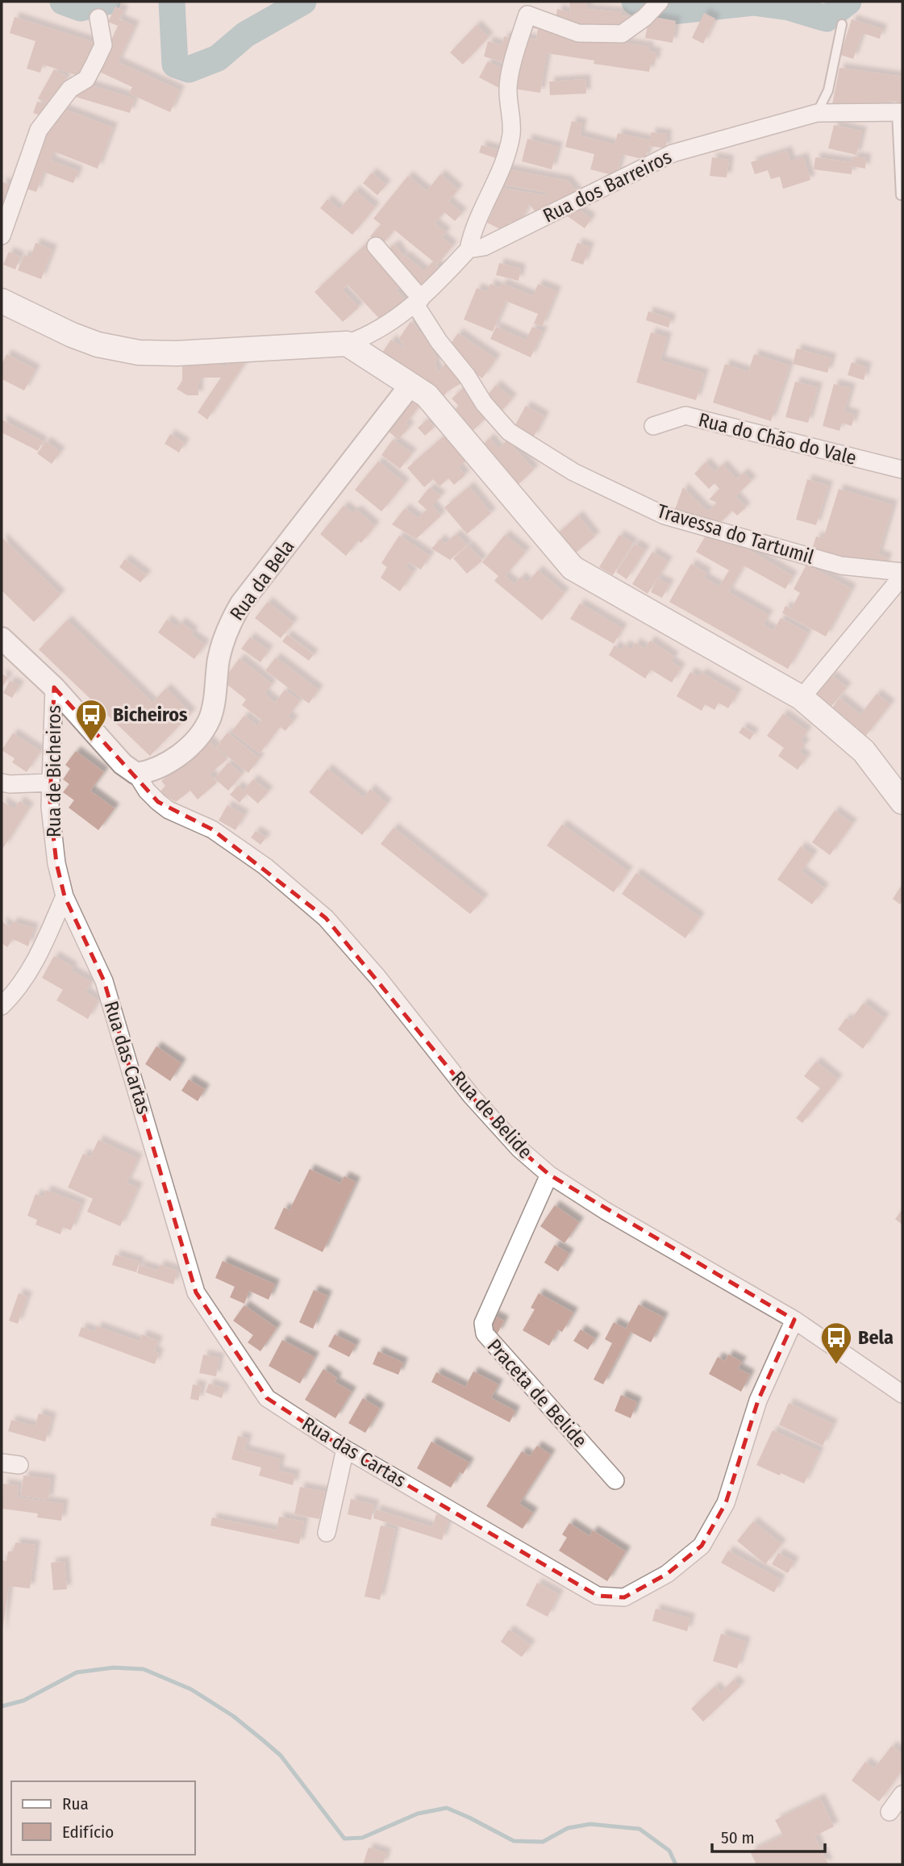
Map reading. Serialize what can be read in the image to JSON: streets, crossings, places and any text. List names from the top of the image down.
{
  "streets": {
    "street": [
      "Rua dos Barreiros",
      "Rua do Chão do Vale",
      "Travessa do Tartumil",
      "Rua da Bela",
      "Rua de Bicheiros",
      "Rua das Cartas",
      "Rua de Belide",
      "Praceta de Belide"
    ]
  },
  "crossings": [
    ["Rua da Bela", "Rua de Belide"],
    ["Rua de Bicheiros", "Rua das Cartas"],
    ["Rua das Cartas", "Rua de Belide"],
    ["Rua de Belide", "Praceta de Belide"]
  ],
  "places": {
    "bus stop": ["Bicheiros", "Bela"]
  },
  "legend": ["Rua", "Edifício"],
  "scale_bar": "50 m"
}
